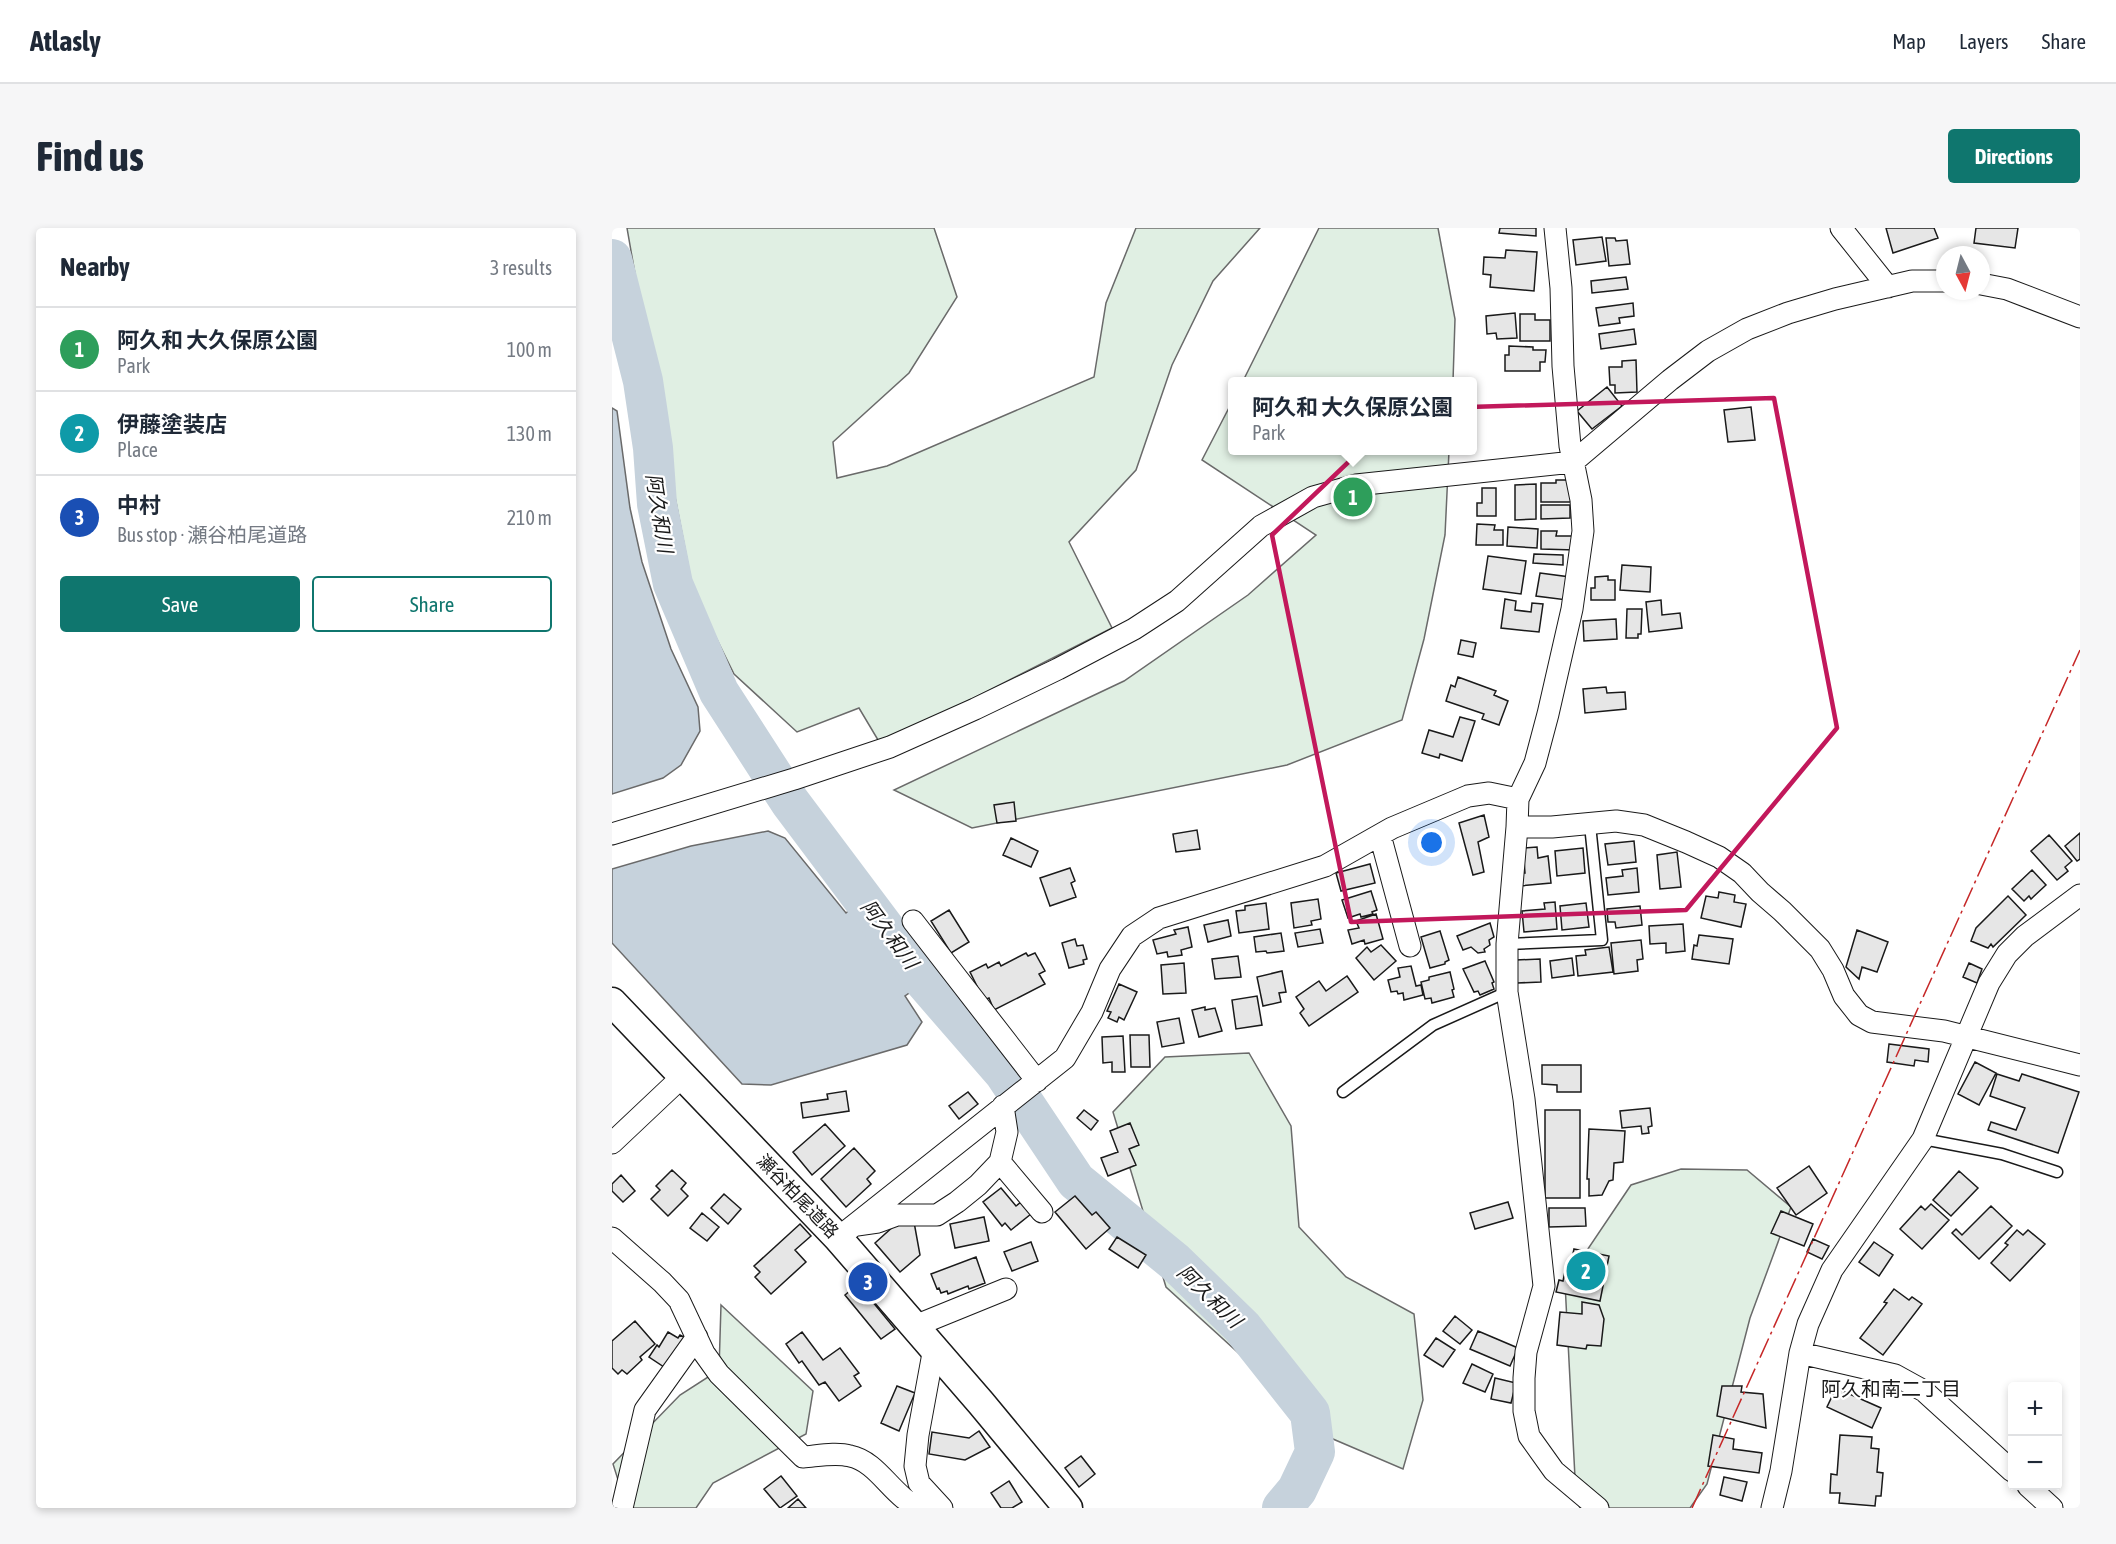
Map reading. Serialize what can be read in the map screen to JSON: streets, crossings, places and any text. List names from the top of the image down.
{
  "streets": {
    "main road": ["瀬谷柏尾道路"]
  },
  "districts": ["阿久和南二丁目"],
  "water": ["阿久和川"],
  "north": "bottom",
  "page": {
    "header": "Atlasly",
    "nav": ["Map", "Layers", "Share"],
    "buttons": [
      "Directions",
      ["Save", "Share"]
    ],
    "title": "Find us",
    "heading": ["Nearby", "3 results"],
    "list": [
      {
        "mark": "1",
        "name": "阿久和 大久保原公園",
        "note": "Park",
        "value": "100 m"
      },
      {
        "mark": "2",
        "name": "伊藤塗装店",
        "note": "Place",
        "value": "130 m"
      },
      {
        "mark": "3",
        "name": "中村",
        "note": "Bus stop · 瀬谷柏尾道路",
        "value": "210 m"
      }
    ],
    "popup": ["阿久和 大久保原公園", "Park"],
    "pins": ["1", "2", "3"],
    "map_buttons": ["+", "−"]
  }
}
